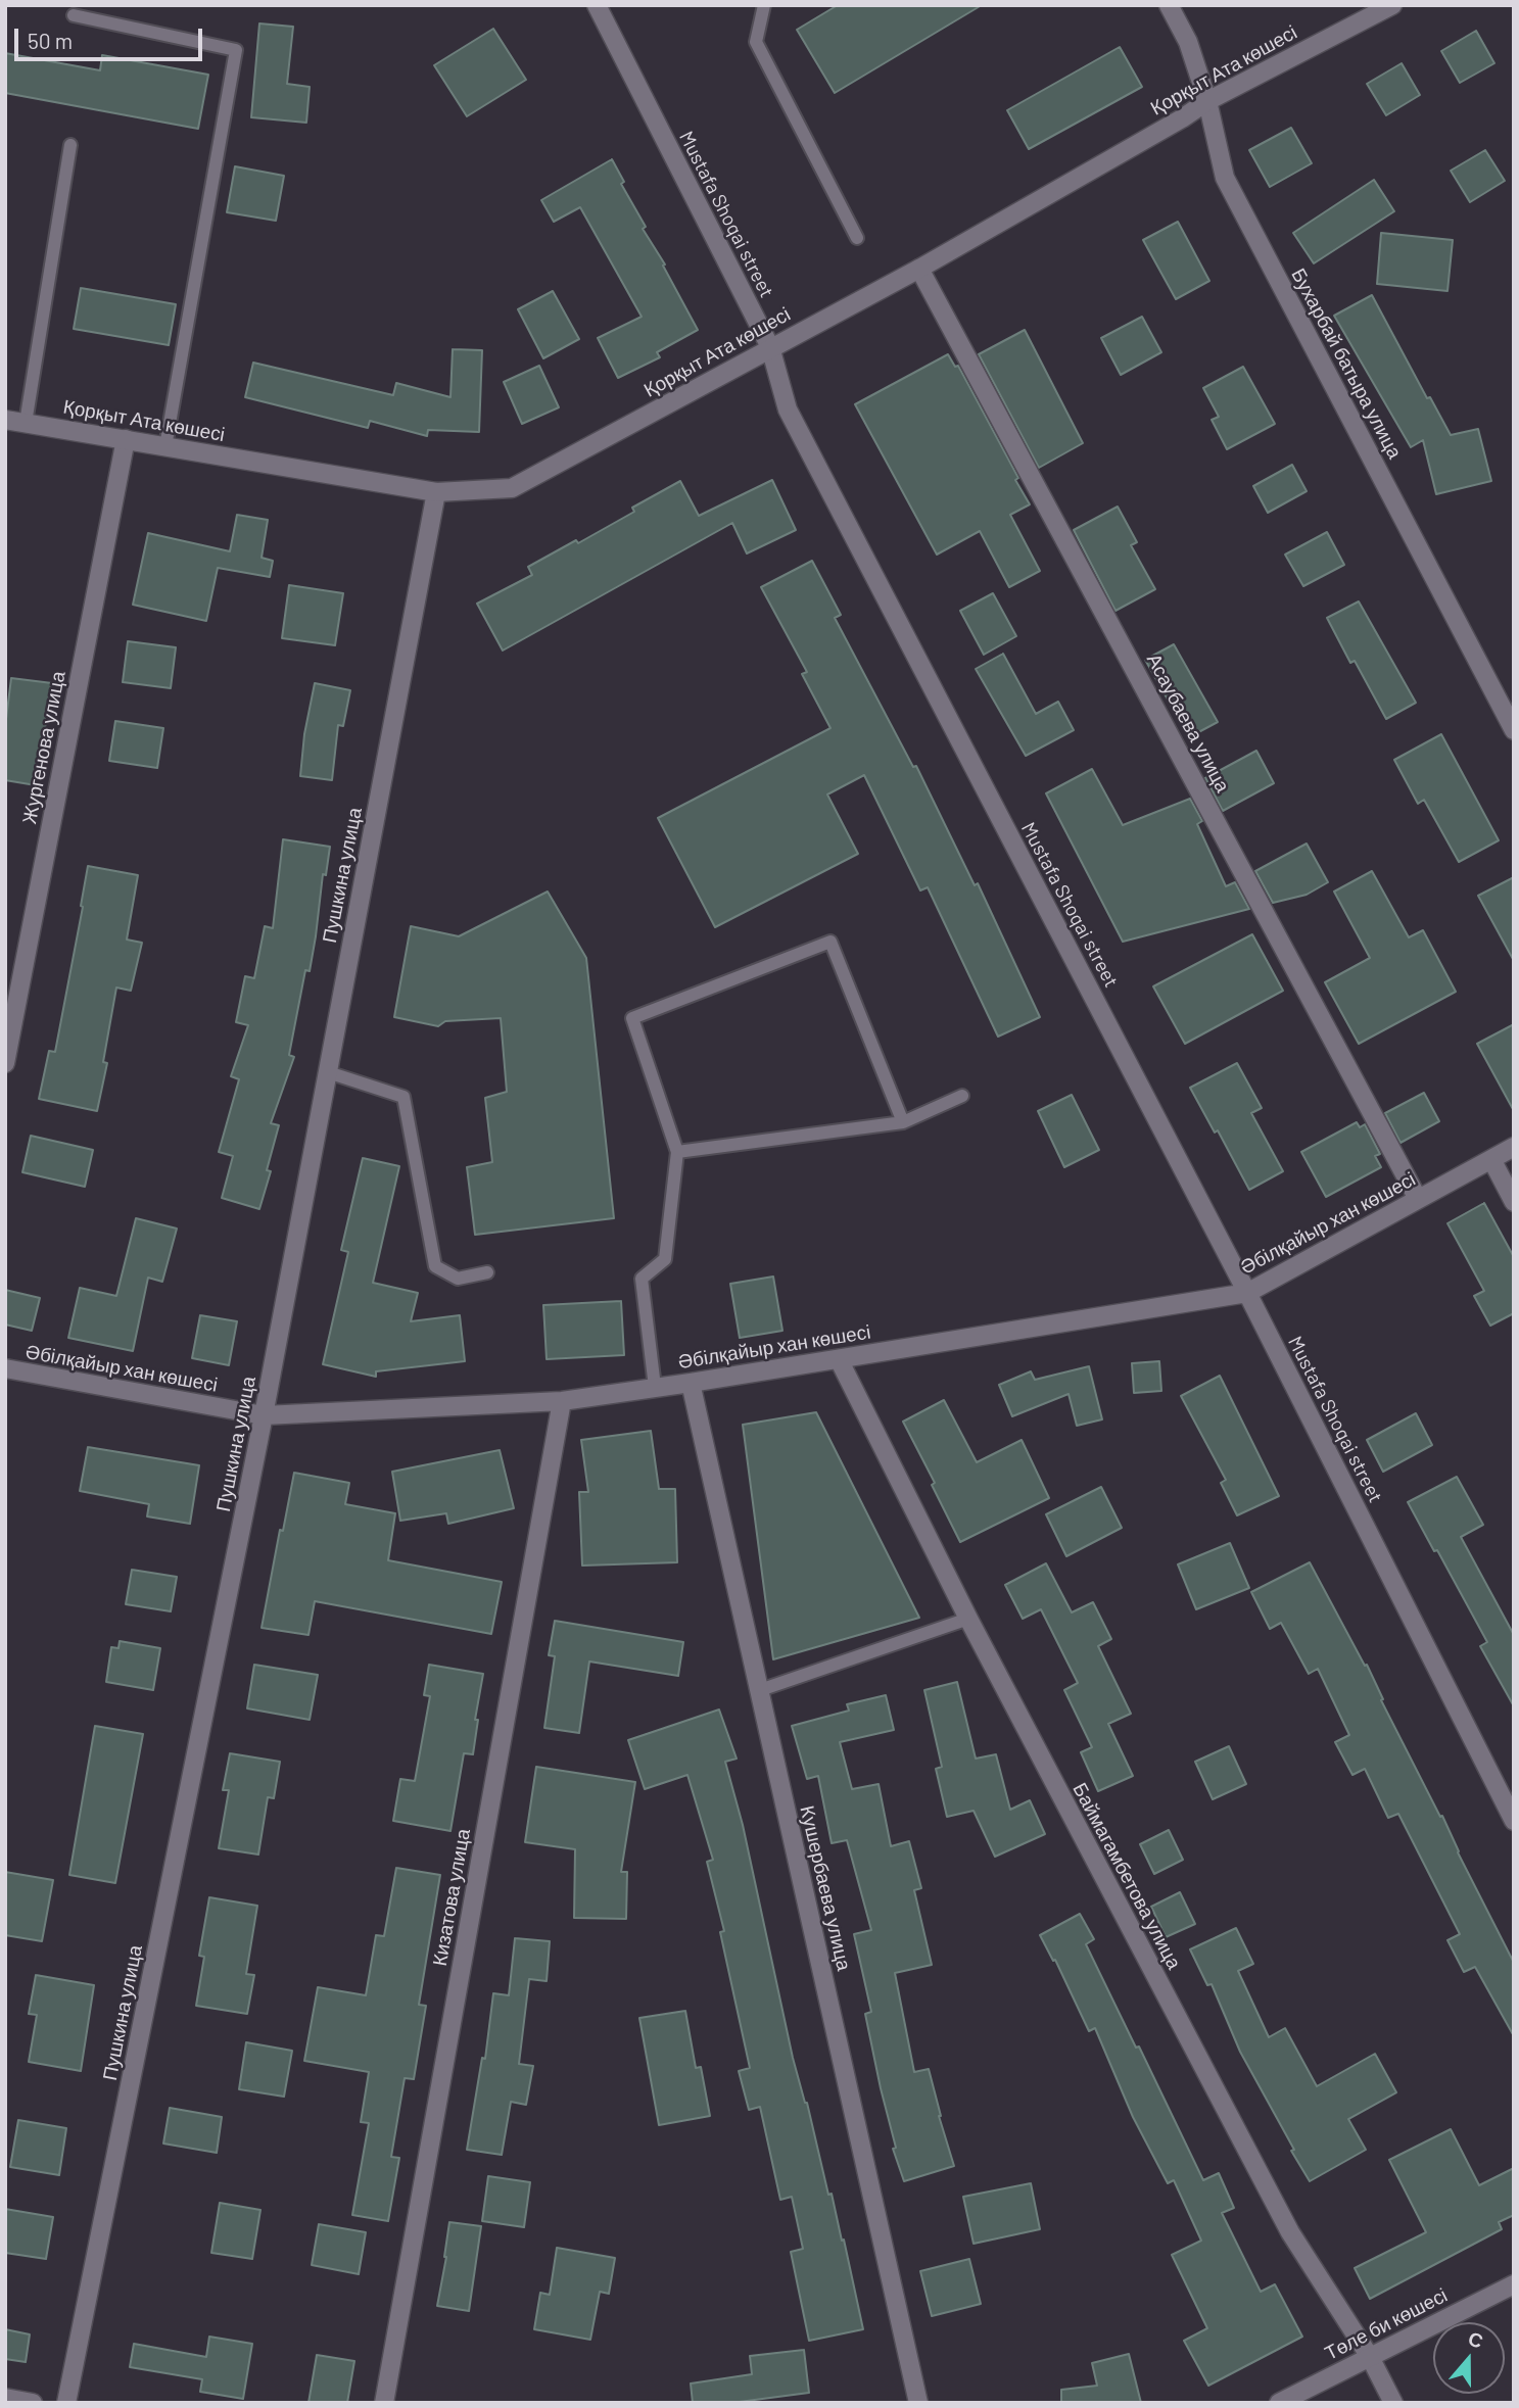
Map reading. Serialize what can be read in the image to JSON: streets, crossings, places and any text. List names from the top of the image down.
{
  "streets": {
    "street": [
      "Қорқыт Ата көшесі",
      "Mustafa Shoqai street",
      "Бухарбай батыра улица",
      "Асаубаева улица",
      "Жургенова улица",
      "Пушкина улица",
      "Әбілқайыр хан көшесі",
      "Баймагамбетова улица",
      "Кушербаева улица",
      "Кизатова улица",
      "Төле би көшесі"
    ]
  },
  "crossings": [
    ["Қорқыт Ата көшесі", "Mustafa Shoqai street"],
    ["Қорқыт Ата көшесі", "Бухарбай батыра улица"],
    ["Қорқыт Ата көшесі", "Асаубаева улица"],
    ["Қорқыт Ата көшесі", "Жургенова улица"],
    ["Қорқыт Ата көшесі", "Пушкина улица"],
    ["Mustafa Shoqai street", "Әбілқайыр хан көшесі"],
    ["Асаубаева улица", "Әбілқайыр хан көшесі"],
    ["Пушкина улица", "Әбілқайыр хан көшесі"],
    ["Әбілқайыр хан көшесі", "Баймагамбетова улица"],
    ["Әбілқайыр хан көшесі", "Кушербаева улица"],
    ["Әбілқайыр хан көшесі", "Кизатова улица"],
    ["Баймагамбетова улица", "Төле би көшесі"]
  ],
  "scale_bar": "50 m",
  "north": "top"
}
